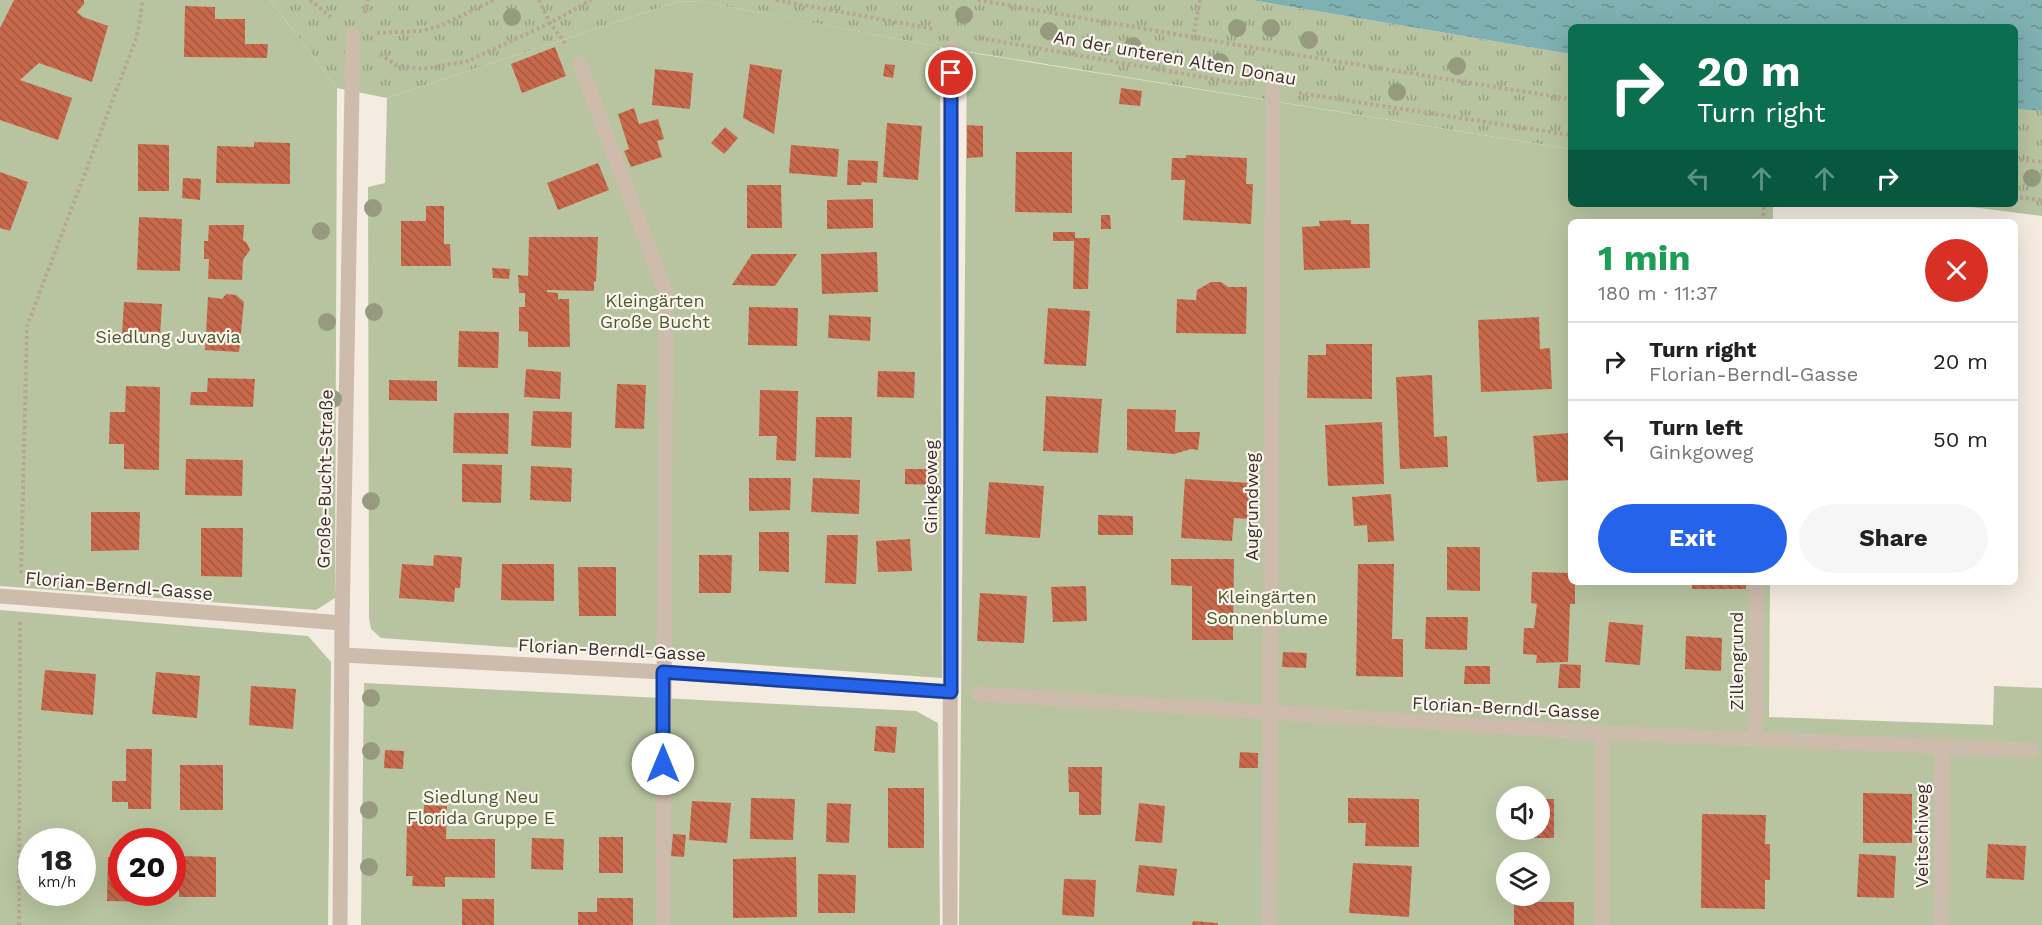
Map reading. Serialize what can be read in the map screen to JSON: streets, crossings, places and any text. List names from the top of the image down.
{
  "streets": {
    "street": [
      "Große-Bucht-Straße",
      "Ginkgoweg",
      "Augrundweg",
      "Florian-Berndl-Gasse",
      "Zillengrund",
      "Veitschiweg"
    ],
    "path": ["An der unteren Alten Donau"]
  },
  "crossings": [
    ["An der unteren Alten Donau", "Augrundweg"],
    ["Große-Bucht-Straße", "Florian-Berndl-Gasse"],
    ["Ginkgoweg", "Florian-Berndl-Gasse"],
    ["Augrundweg", "Florian-Berndl-Gasse"],
    ["Florian-Berndl-Gasse", "Zillengrund"],
    ["Florian-Berndl-Gasse", "Veitschiweg"]
  ],
  "parks": [
    "Kleingärten Große Bucht",
    "Siedlung Juvavia",
    "Kleingärten Sonnenblume",
    "Siedlung Neu Florida Gruppe E"
  ],
  "page": {
    "turn": ["20 m", "Turn right"],
    "heading": ["1 min", "180 m · 11:37"],
    "list": [
      {
        "name": "Turn right",
        "note": "Florian-Berndl-Gasse",
        "value": "20 m"
      },
      {
        "name": "Turn left",
        "note": "Ginkgoweg",
        "value": "50 m"
      }
    ],
    "buttons": ["Exit", "Share"],
    "speed": "18 km/h",
    "limit": "20"
  }
}
